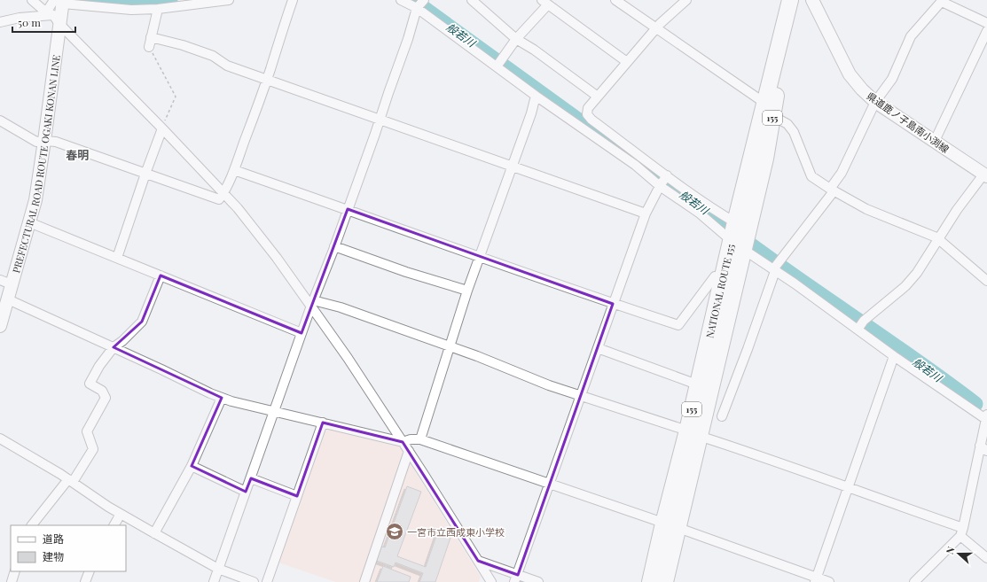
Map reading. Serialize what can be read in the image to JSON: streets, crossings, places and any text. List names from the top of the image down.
{
  "streets": {
    "highway": ["155", "NATIONAL ROUTE 155"],
    "main road": ["県道鹿ノ子島南小渕線", "PREFECTURAL ROAD ROUTE OGAKI KONAN LINE"]
  },
  "districts": ["春明"],
  "water": ["般若川"],
  "places": {
    "school or university": ["一宮市立西成東小学校"]
  },
  "legend": ["道路", "建物"],
  "scale_bar": "50 m",
  "north": "left"
}
